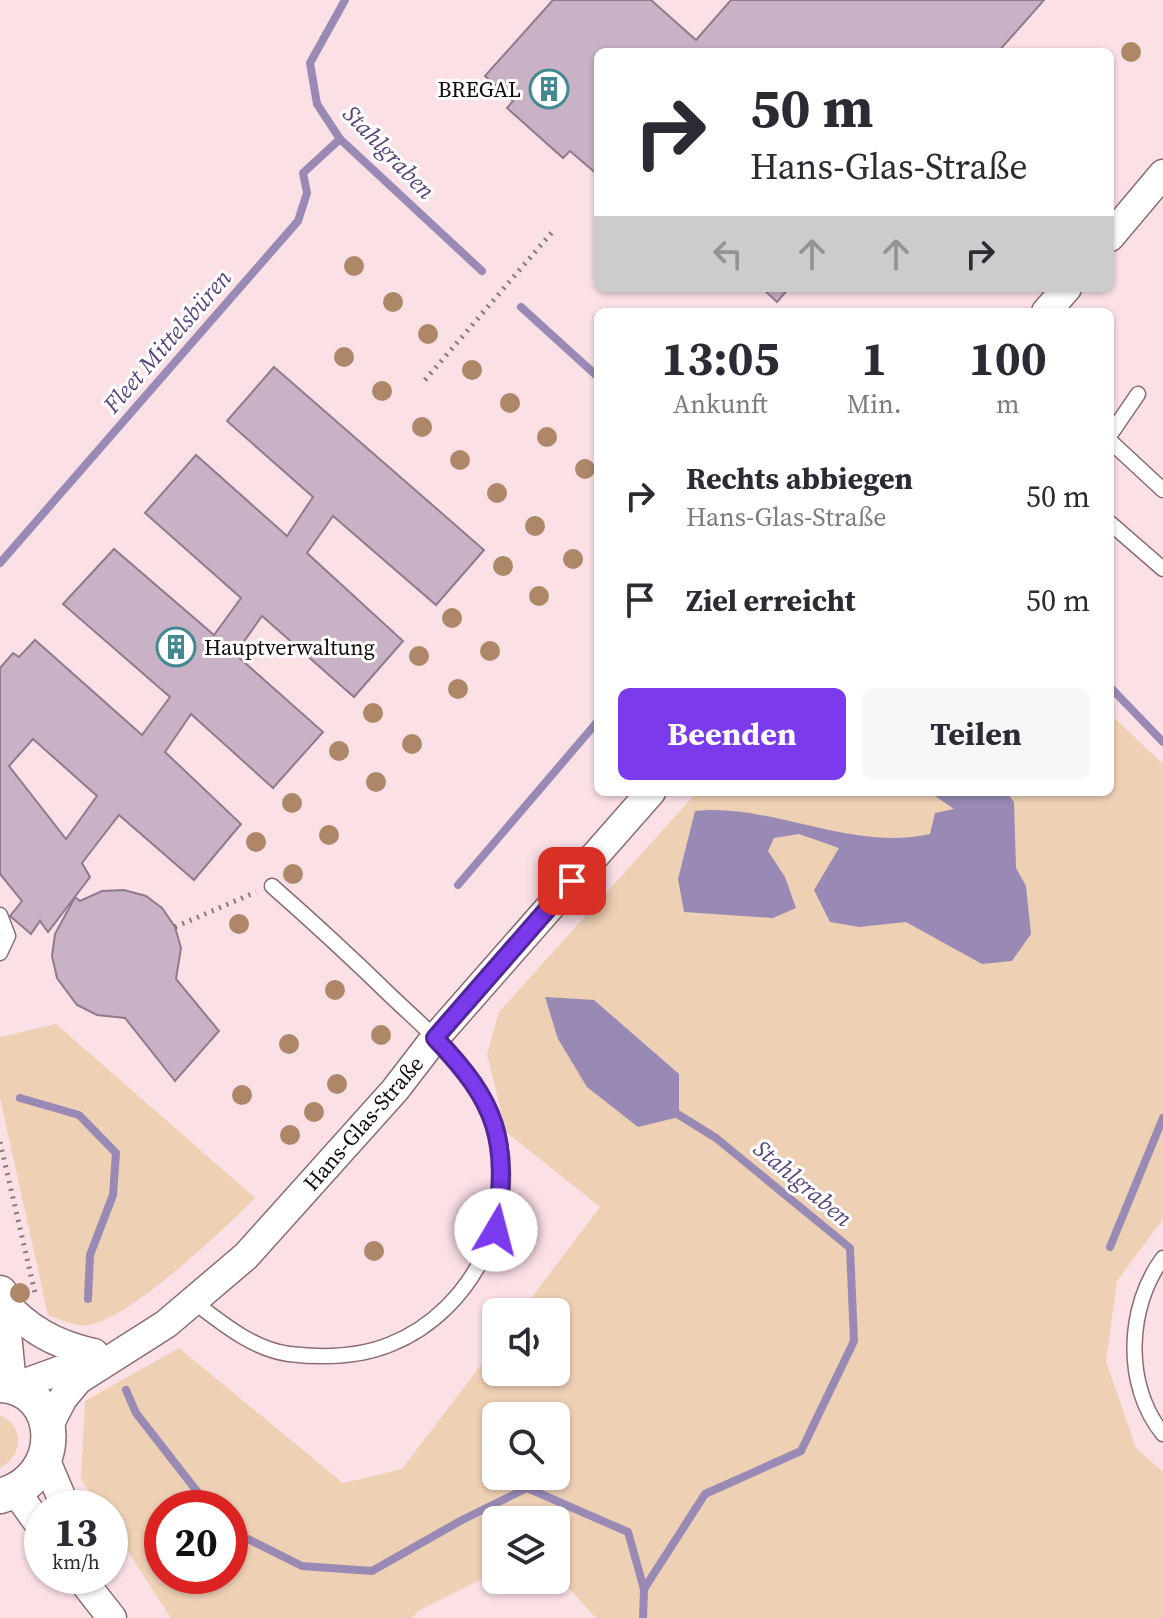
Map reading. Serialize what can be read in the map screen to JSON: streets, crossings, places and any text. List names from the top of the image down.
{
  "streets": {
    "street": ["Hans-Glas-Straße"]
  },
  "water": ["Stahlgraben", "Fleet Mittelsbüren"],
  "places": {
    "building": ["BREGAL", "Hauptverwaltung"]
  },
  "page": {
    "turn": ["50 m", "Hans-Glas-Straße"],
    "eta": [
      "13:05",
      "Ankunft",
      "1",
      "Min.",
      "100",
      "m"
    ],
    "list": [
      {
        "name": "Rechts abbiegen",
        "note": "Hans-Glas-Straße",
        "value": "50 m"
      },
      {
        "name": "Ziel erreicht",
        "value": "50 m"
      }
    ],
    "buttons": ["Beenden", "Teilen"],
    "speed": "13 km/h",
    "limit": "20"
  }
}
